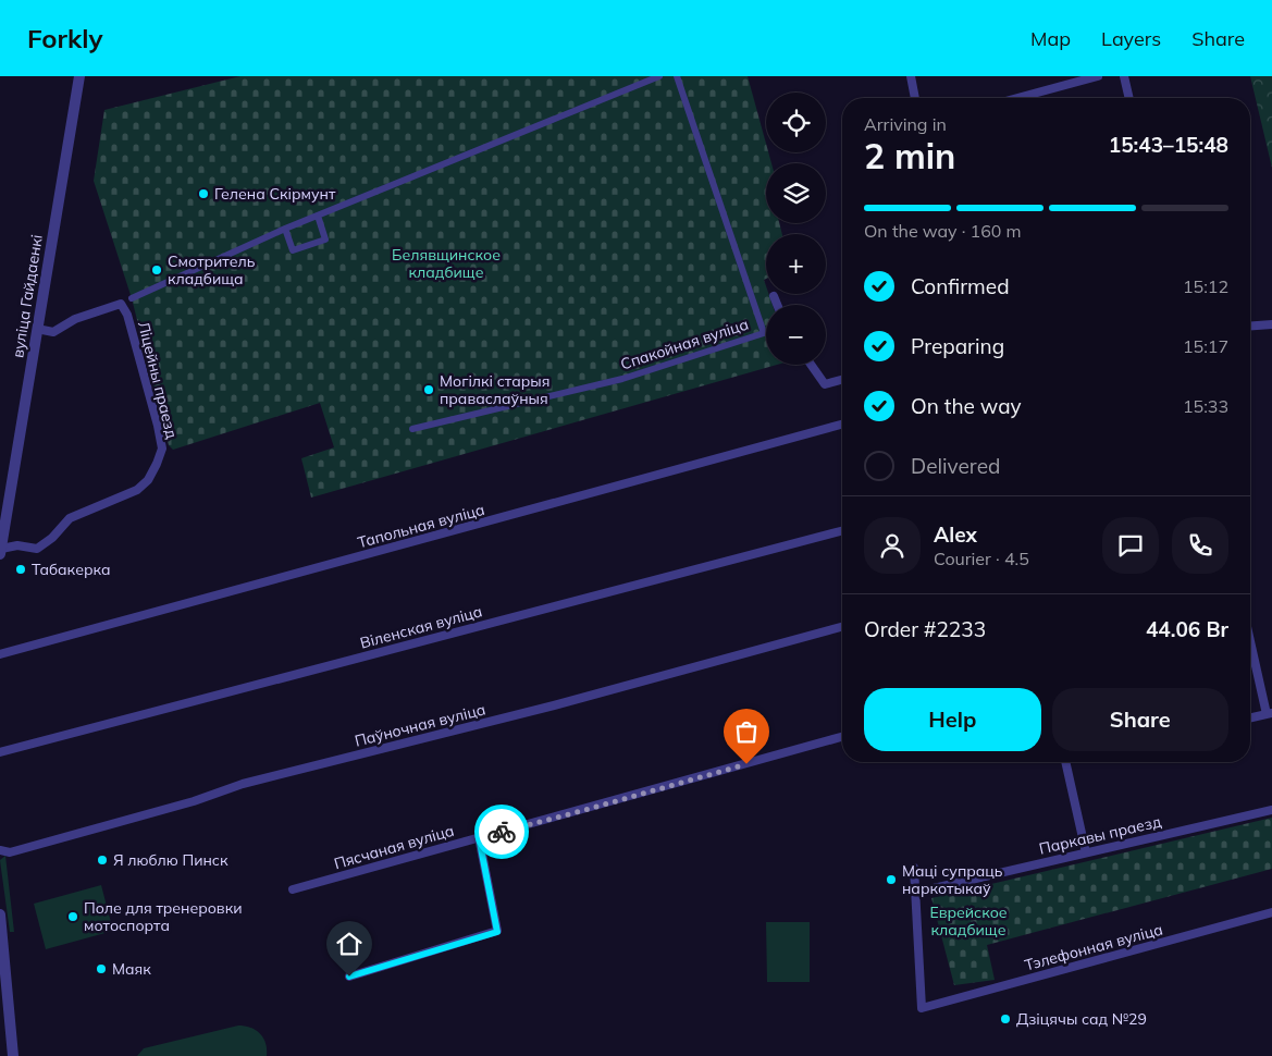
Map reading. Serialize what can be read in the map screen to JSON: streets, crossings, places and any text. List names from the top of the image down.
{
  "streets": {
    "street": [
      "вуліца Гайдаенкі",
      "Спакойная вуліца",
      "Ліцейны праезд",
      "Тапольная вуліца",
      "Віленская вуліца",
      "Паўночная вуліца",
      "Паркавы праезд",
      "Пясчаная вуліца",
      "Тэлефонная вуліца"
    ]
  },
  "crossings": [
    ["вуліца Гайдаенкі", "Ліцейны праезд"]
  ],
  "parks": ["Белявщинское кладбище", "Еврейское кладбище"],
  "places": [
    "Гелена Скірмунт",
    "Смотритель кладбища",
    "Могілкі старыя праваслаўныя",
    "Табакерка",
    "Я люблю Пинск",
    "Маці супраць наркотыкаў",
    "Поле для тренеровки мотоспорта",
    "Маяк",
    "Дзіцячы сад №29"
  ],
  "page": {
    "header": "Forkly",
    "nav": ["Map", "Layers", "Share"],
    "map_buttons": ["+", "−"],
    "heading": ["2 min", "Arriving in", "15:43–15:48"],
    "panel": [
      "Alex",
      "Courier · 4.5",
      "Order #2233",
      "44.06 Br"
    ],
    "bar": "On the way · 160 m",
    "list": [
      ["Confirmed", "15:12"],
      ["Preparing", "15:17"],
      ["On the way", "15:33"],
      "Delivered"
    ],
    "buttons": ["Help", "Share"]
  }
}
